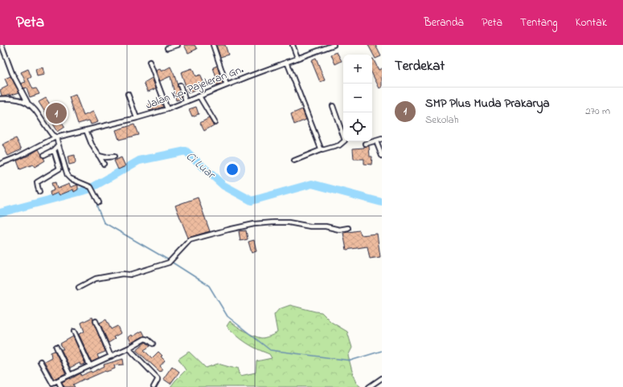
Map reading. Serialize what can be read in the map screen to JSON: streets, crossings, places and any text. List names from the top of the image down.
{
  "streets": {
    "street": ["Jalan Kp. Pajeleran Gn."]
  },
  "water": ["Ci Luar"],
  "page": {
    "header": "Peta",
    "nav": [
      "Beranda",
      "Peta",
      "Tentang",
      "Kontak"
    ],
    "heading": "Terdekat",
    "map_buttons": ["+", "−"],
    "list": [
      {
        "mark": "1",
        "name": "SMP Plus Muda Prakarya",
        "note": "Sekolah",
        "value": "270 m"
      }
    ],
    "pins": "1"
  }
}
